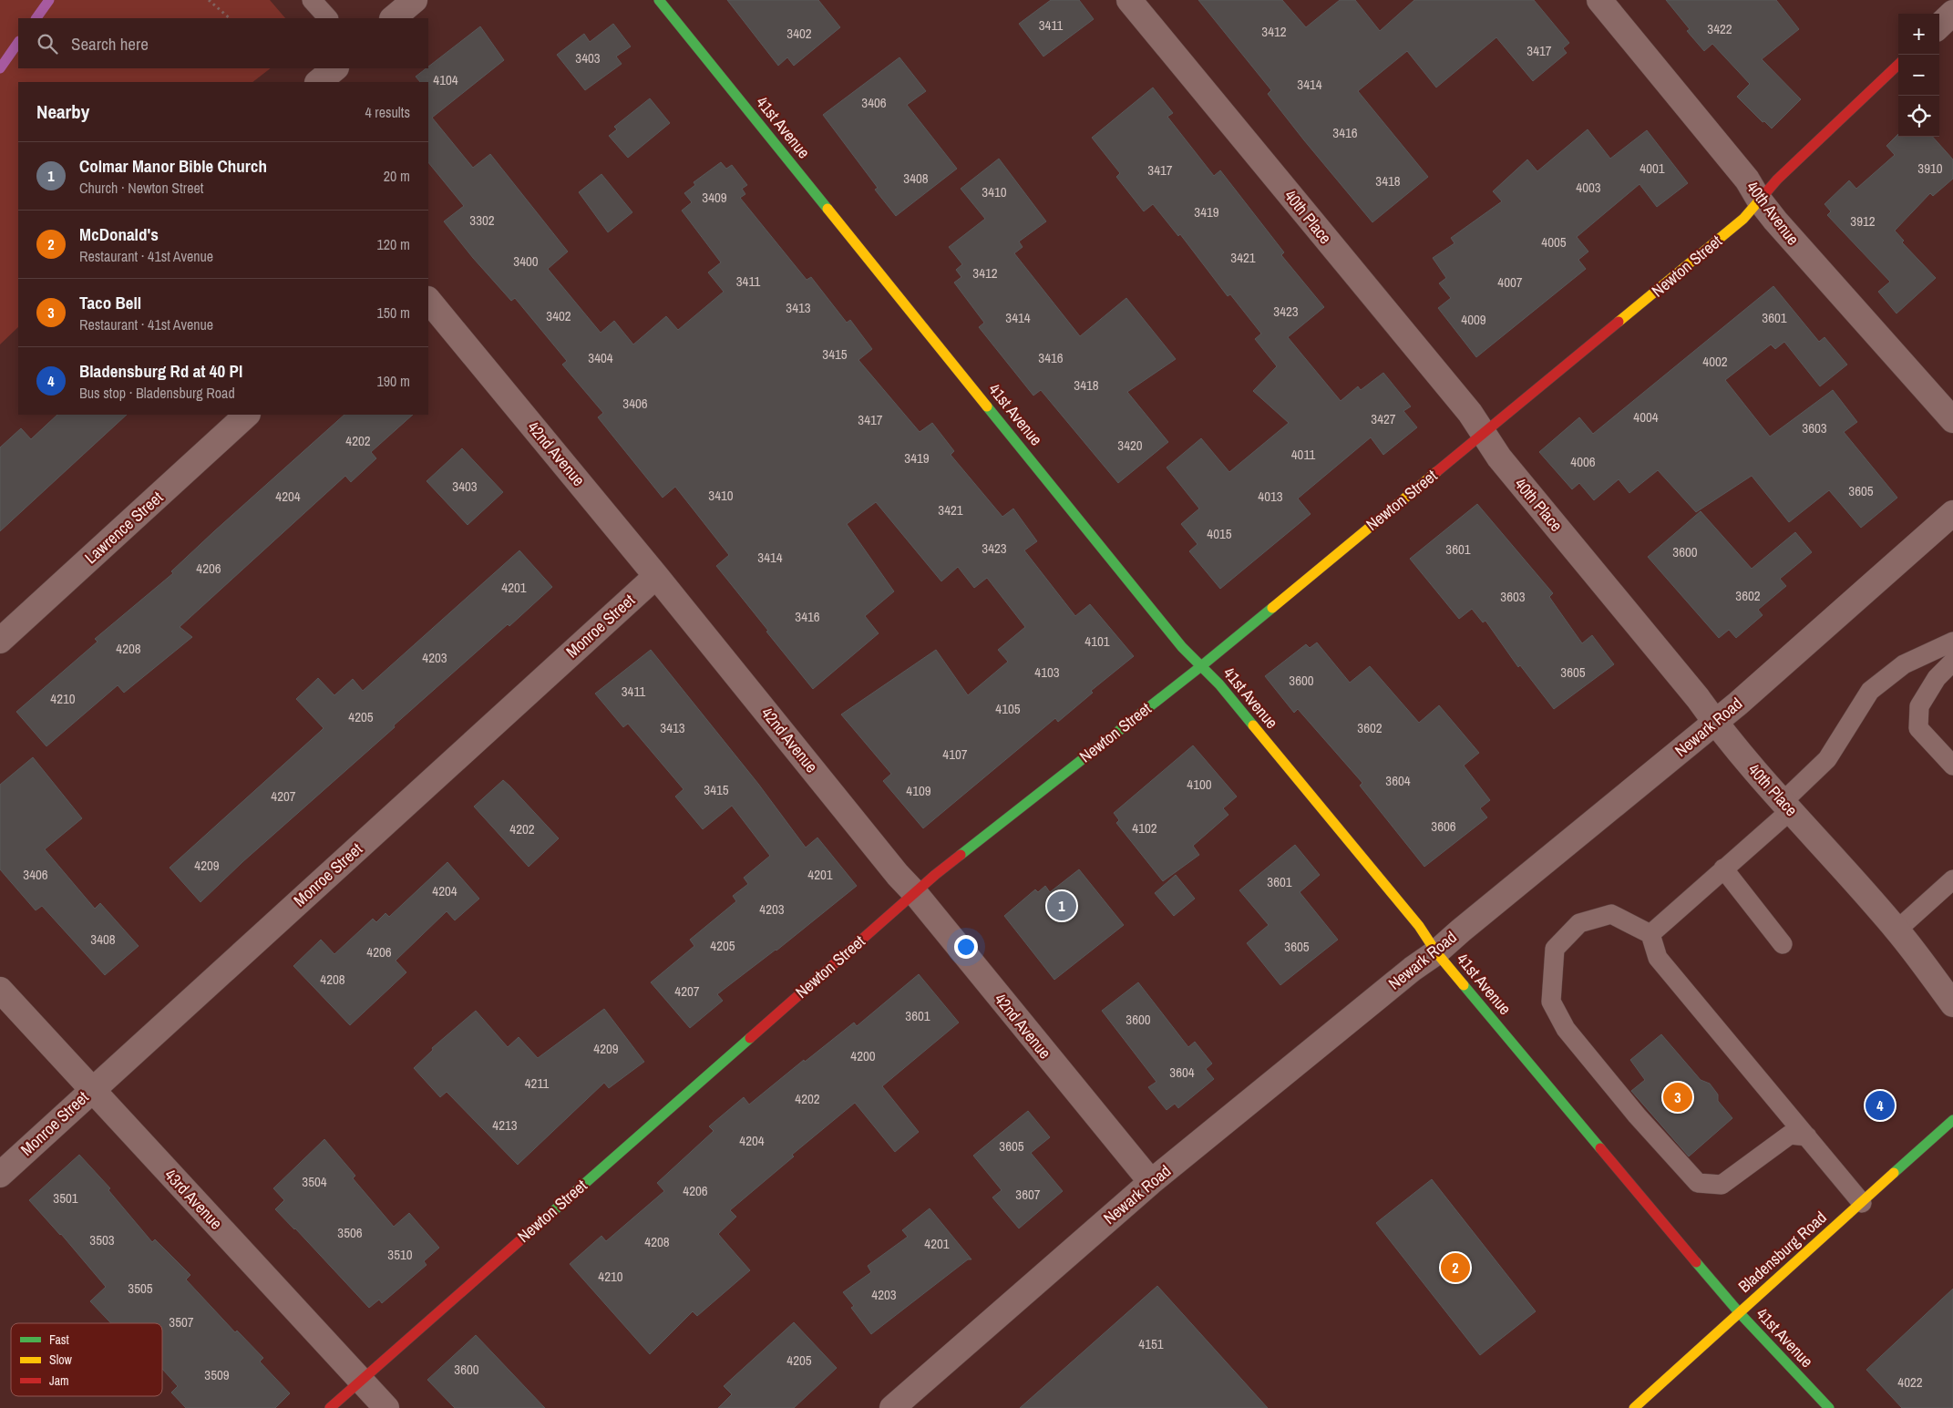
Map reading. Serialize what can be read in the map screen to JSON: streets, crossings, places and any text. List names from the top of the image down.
{
  "streets": {
    "street": [
      "41st Avenue",
      "40th Avenue",
      "40th Place",
      "Newton Street",
      "42nd Avenue",
      "Lawrence Street",
      "Monroe Street",
      "Newark Road",
      "43rd Avenue",
      "Bladensburg Road"
    ]
  },
  "crossings": [
    ["41st Avenue", "Newton Street"],
    ["41st Avenue", "Newark Road"],
    ["41st Avenue", "Bladensburg Road"],
    ["40th Avenue", "Newton Street"],
    ["40th Place", "Newton Street"],
    ["40th Place", "Newark Road"],
    ["Newton Street", "42nd Avenue"],
    ["Newton Street", "43rd Avenue"],
    ["42nd Avenue", "Monroe Street"],
    ["42nd Avenue", "Newark Road"],
    ["Monroe Street", "43rd Avenue"]
  ],
  "house_numbers": [
    "3411",
    "3422",
    "3412",
    "3402",
    "3417",
    "3403",
    "4104",
    "3414",
    "3406",
    "3416",
    "4001",
    "3910",
    "3417",
    "3408",
    "3418",
    "4003",
    "3410",
    "3409",
    "3419",
    "3302",
    "3912",
    "4005",
    "3421",
    "3400",
    "3412",
    "3411",
    "4007",
    "3413",
    "3423",
    "3402",
    "3414",
    "3601",
    "4009",
    "3415",
    "3404",
    "3416",
    "4002",
    "3418",
    "3406",
    "4004",
    "3427",
    "3417",
    "3603",
    "4202",
    "3420",
    "4011",
    "3419",
    "4006",
    "3403",
    "3605",
    "3410",
    "4204",
    "4013",
    "3421",
    "4015",
    "3423",
    "3601",
    "3600",
    "3414",
    "4206",
    "4201",
    "3602",
    "3603",
    "3416",
    "4101",
    "4208",
    "4203",
    "4103",
    "3605",
    "3600",
    "3411",
    "4210",
    "4105",
    "4205",
    "3413",
    "3602",
    "4107",
    "3604",
    "4100",
    "3415",
    "4109",
    "4207",
    "3606",
    "4102",
    "4202",
    "4209",
    "3406",
    "4201",
    "3601",
    "4204",
    "4203",
    "3408",
    "4205",
    "3605",
    "4206",
    "4208",
    "4207",
    "3601",
    "3600",
    "4209",
    "4200",
    "3604",
    "4211",
    "4202",
    "4213",
    "4204",
    "3605",
    "3504",
    "4206",
    "3607",
    "3501",
    "3506",
    "3503",
    "4208",
    "4201",
    "3510",
    "4210",
    "3505",
    "4203",
    "3507",
    "4151",
    "4205",
    "3600",
    "3509",
    "4022"
  ],
  "legend": ["Fast", "Slow", "Jam"],
  "page": {
    "map_buttons": ["+", "−"],
    "search": "Search here",
    "heading": ["Nearby", "4 results"],
    "list": [
      {
        "mark": "1",
        "name": "Colmar Manor Bible Church",
        "note": "Church · Newton Street",
        "value": "20 m"
      },
      {
        "mark": "2",
        "name": "McDonald's",
        "note": "Restaurant · 41st Avenue",
        "value": "120 m"
      },
      {
        "mark": "3",
        "name": "Taco Bell",
        "note": "Restaurant · 41st Avenue",
        "value": "150 m"
      },
      {
        "mark": "4",
        "name": "Bladensburg Rd at 40 Pl",
        "note": "Bus stop · Bladensburg Road",
        "value": "190 m"
      }
    ],
    "pins": [
      "1",
      "3",
      "4",
      "2"
    ]
  }
}
